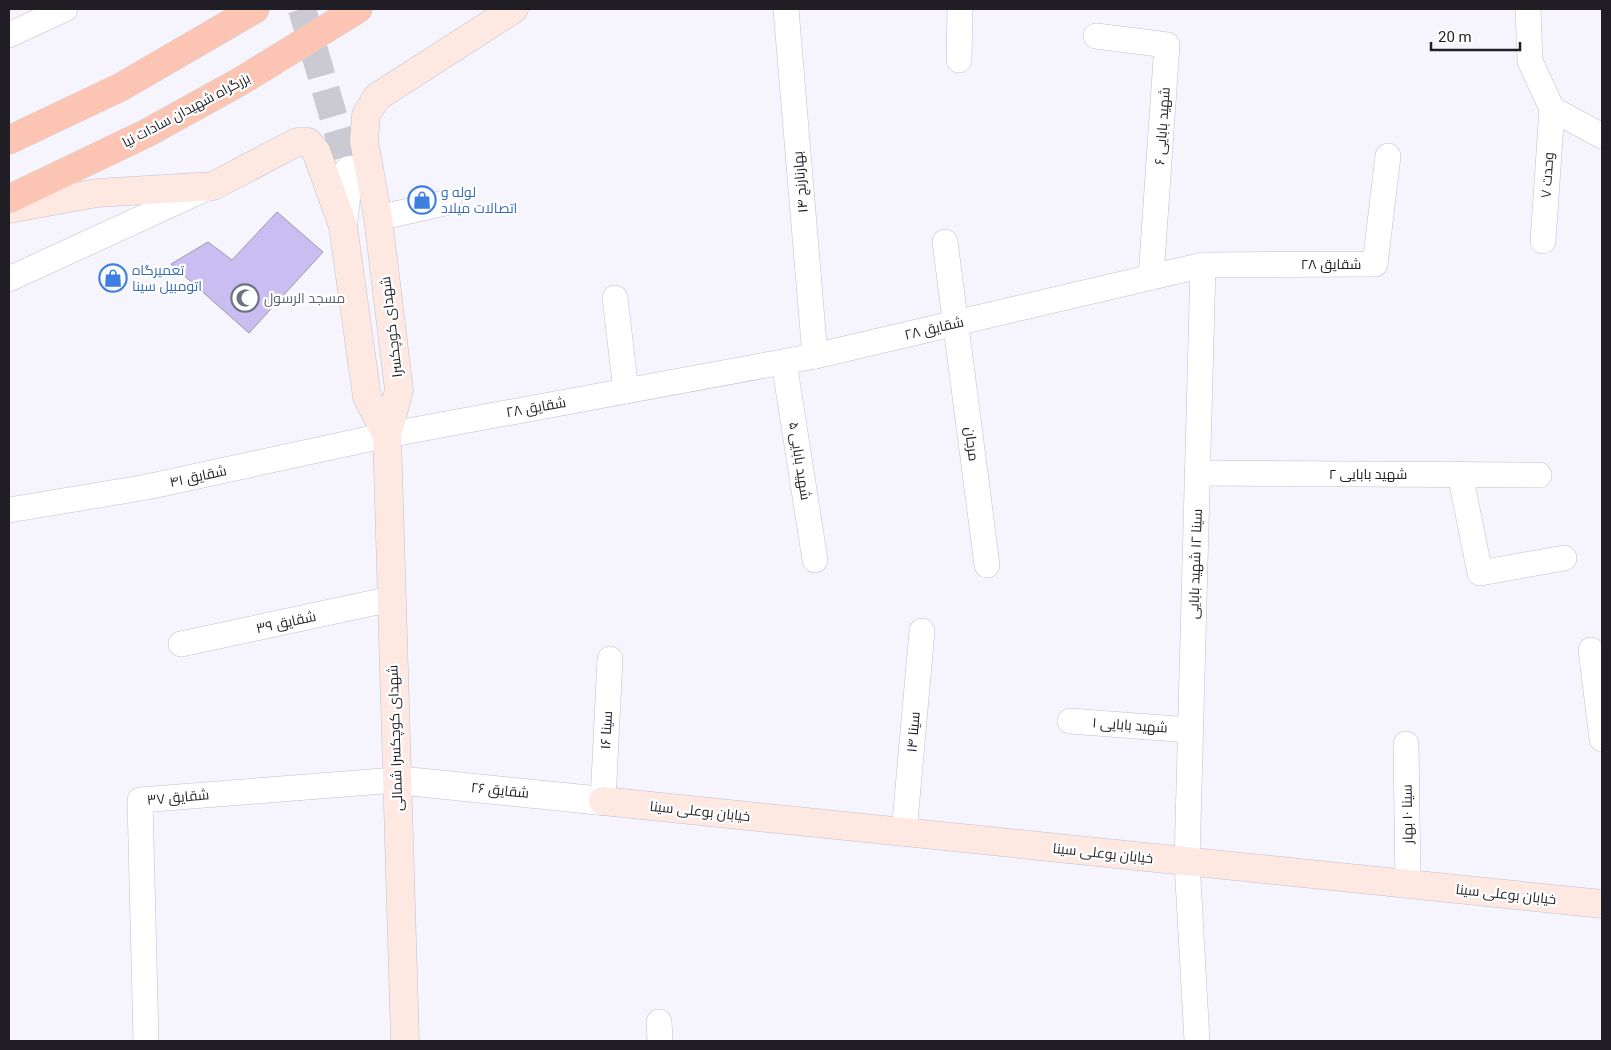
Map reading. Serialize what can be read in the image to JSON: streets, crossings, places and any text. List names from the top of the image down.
{
  "streets": {
    "highway": ["بزرگراه شهیدان سادات نیا"],
    "main road": ["شهدای کوچکسرا", "شهدای کوچکسرا شمالی", "خیابان بوعلی سینا"],
    "street": [
      "شهید بابایی ۶",
      "وحدت ۷",
      "بهارنارنج ۱۴",
      "شقایق ۲۸",
      "مرجان",
      "شهید بابایی ۵",
      "شهید بابایی ۲",
      "شقایق ۴۱",
      "سینا ۱۲ شهید بابایی",
      "شقایق ۳۹",
      "شهید بابایی ۱",
      "سینا ۱۶",
      "سینا ۱۴",
      "شقایق ۲۶",
      "شقایق ۳۷",
      "سینا ۱۰ بهار"
    ]
  },
  "crossings": [
    ["شهید بابایی ۶", "شقایق ۲۸"],
    ["بهارنارنج ۱۴", "شقایق ۲۸"],
    ["شقایق ۲۸", "شهدای کوچکسرا"],
    ["شقایق ۲۸", "مرجان"],
    ["شقایق ۲۸", "شهید بابایی ۵"],
    ["شقایق ۲۸", "شقایق ۴۱"],
    ["شقایق ۲۸", "سینا ۱۲ شهید بابایی"],
    ["شقایق ۲۸", "شهدای کوچکسرا شمالی"],
    ["شهدای کوچکسرا", "شقایق ۴۱"],
    ["شهدای کوچکسرا", "شهدای کوچکسرا شمالی"],
    ["شهید بابایی ۲", "سینا ۱۲ شهید بابایی"],
    ["شقایق ۴۱", "شهدای کوچکسرا شمالی"],
    ["سینا ۱۲ شهید بابایی", "شهید بابایی ۱"],
    ["سینا ۱۲ شهید بابایی", "خیابان بوعلی سینا"],
    ["شقایق ۳۹", "شهدای کوچکسرا شمالی"],
    ["سینا ۱۶", "شقایق ۲۶"],
    ["سینا ۱۶", "خیابان بوعلی سینا"],
    ["سینا ۱۴", "خیابان بوعلی سینا"],
    ["شهدای کوچکسرا شمالی", "شقایق ۲۶"],
    ["شهدای کوچکسرا شمالی", "شقایق ۳۷"],
    ["شقایق ۲۶", "شقایق ۳۷"],
    ["شقایق ۲۶", "خیابان بوعلی سینا"],
    ["خیابان بوعلی سینا", "سینا ۱۰ بهار"]
  ],
  "places": {
    "shop": ["لوله و اتصالات میلاد", "تعمیرگاه اتومبیل سینا"],
    "mosque": ["مسجد الرسول"]
  },
  "scale_bar": "20 m"
}
